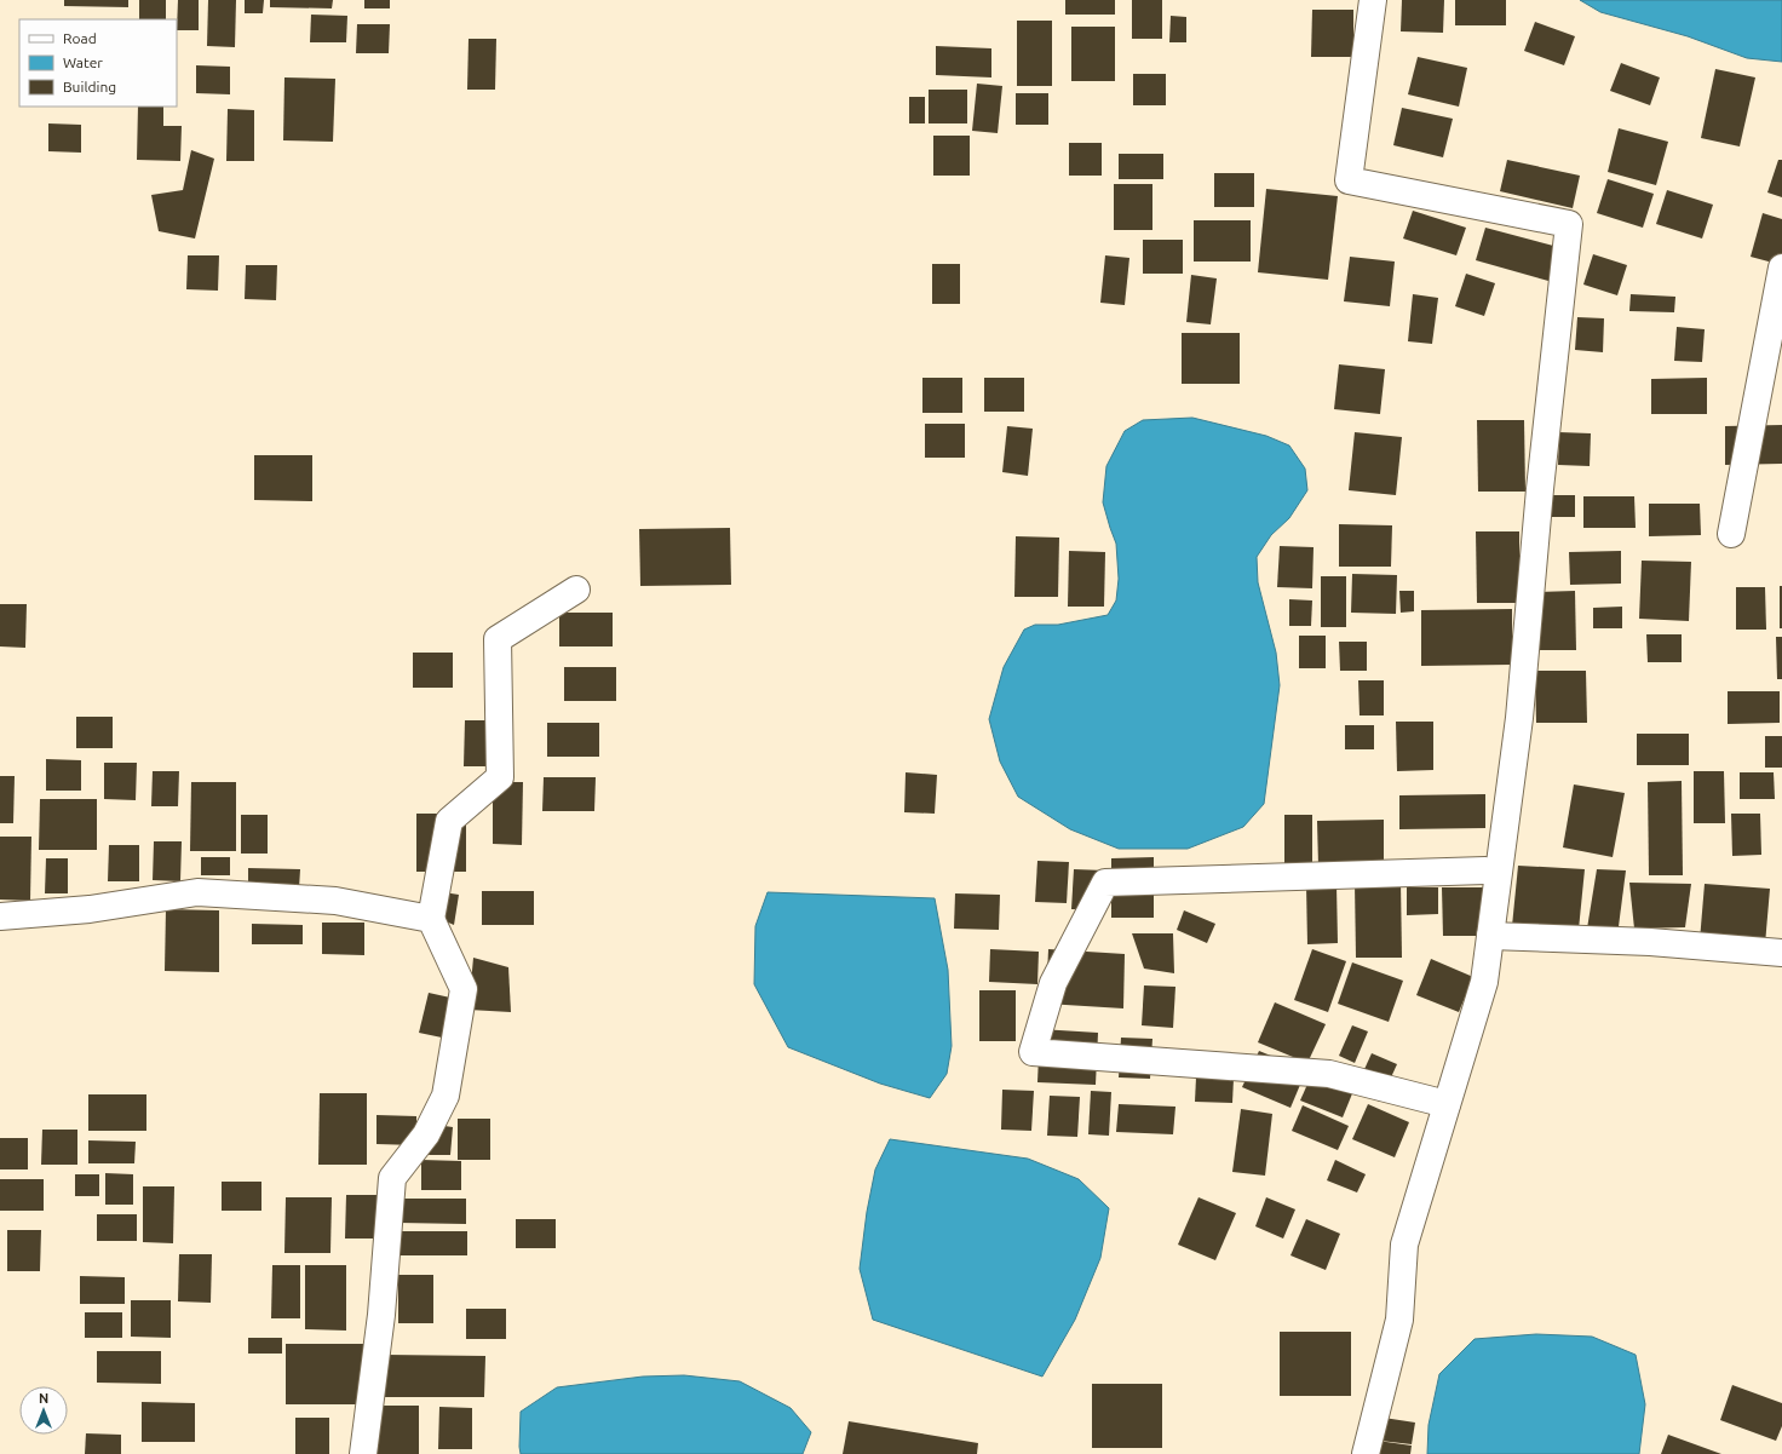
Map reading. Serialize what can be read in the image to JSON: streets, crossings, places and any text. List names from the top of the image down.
{
  "legend": ["Road", "Water", "Building"],
  "north": "top"
}
